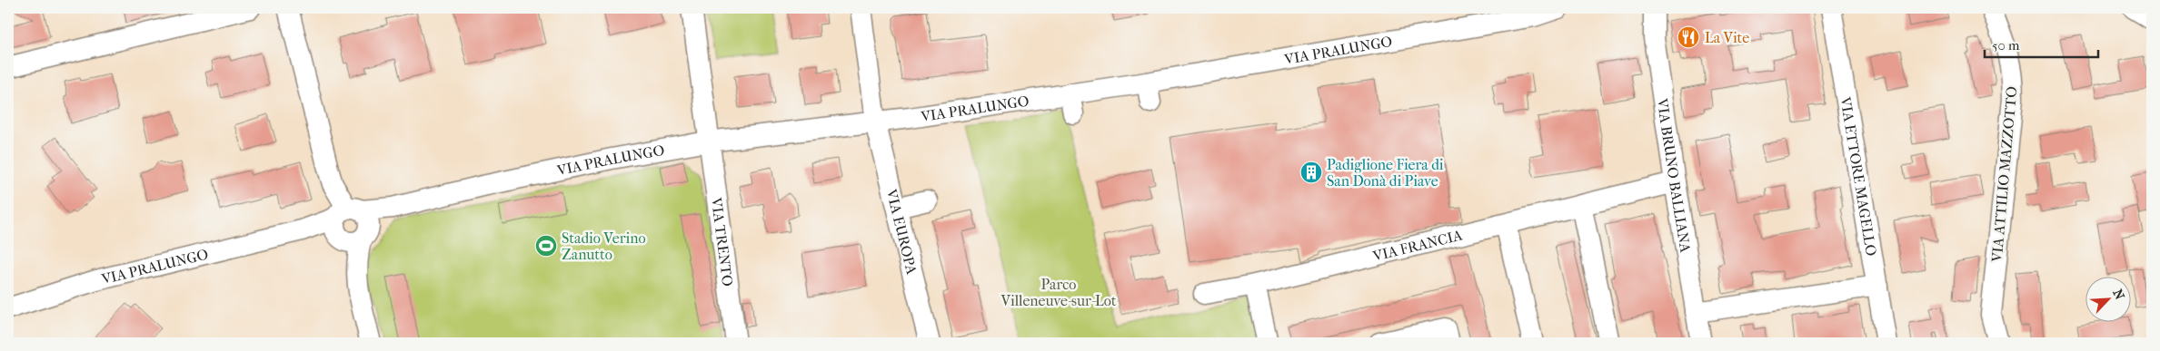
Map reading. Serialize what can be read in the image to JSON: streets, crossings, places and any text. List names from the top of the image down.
{
  "streets": {
    "street": [
      "VIA PRALUNGO",
      "VIA ATTILIO MAZZOTTO",
      "VIA BRUNO BALLIANA",
      "VIA ETTORE MAGELLO",
      "VIA EUROPA",
      "VIA TRENTO",
      "VIA FRANCIA"
    ]
  },
  "crossings": [
    ["VIA PRALUNGO", "VIA EUROPA"],
    ["VIA PRALUNGO", "VIA TRENTO"],
    ["VIA BRUNO BALLIANA", "VIA FRANCIA"]
  ],
  "parks": ["Parco Villeneuve-sur-Lot"],
  "places": {
    "restaurant": ["La Vite"],
    "building": ["Padiglione Fiera di San Donà di Piave"],
    "sports": ["Stadio Verino Zanutto"]
  },
  "scale_bar": "50 m",
  "north": "top right"
}
